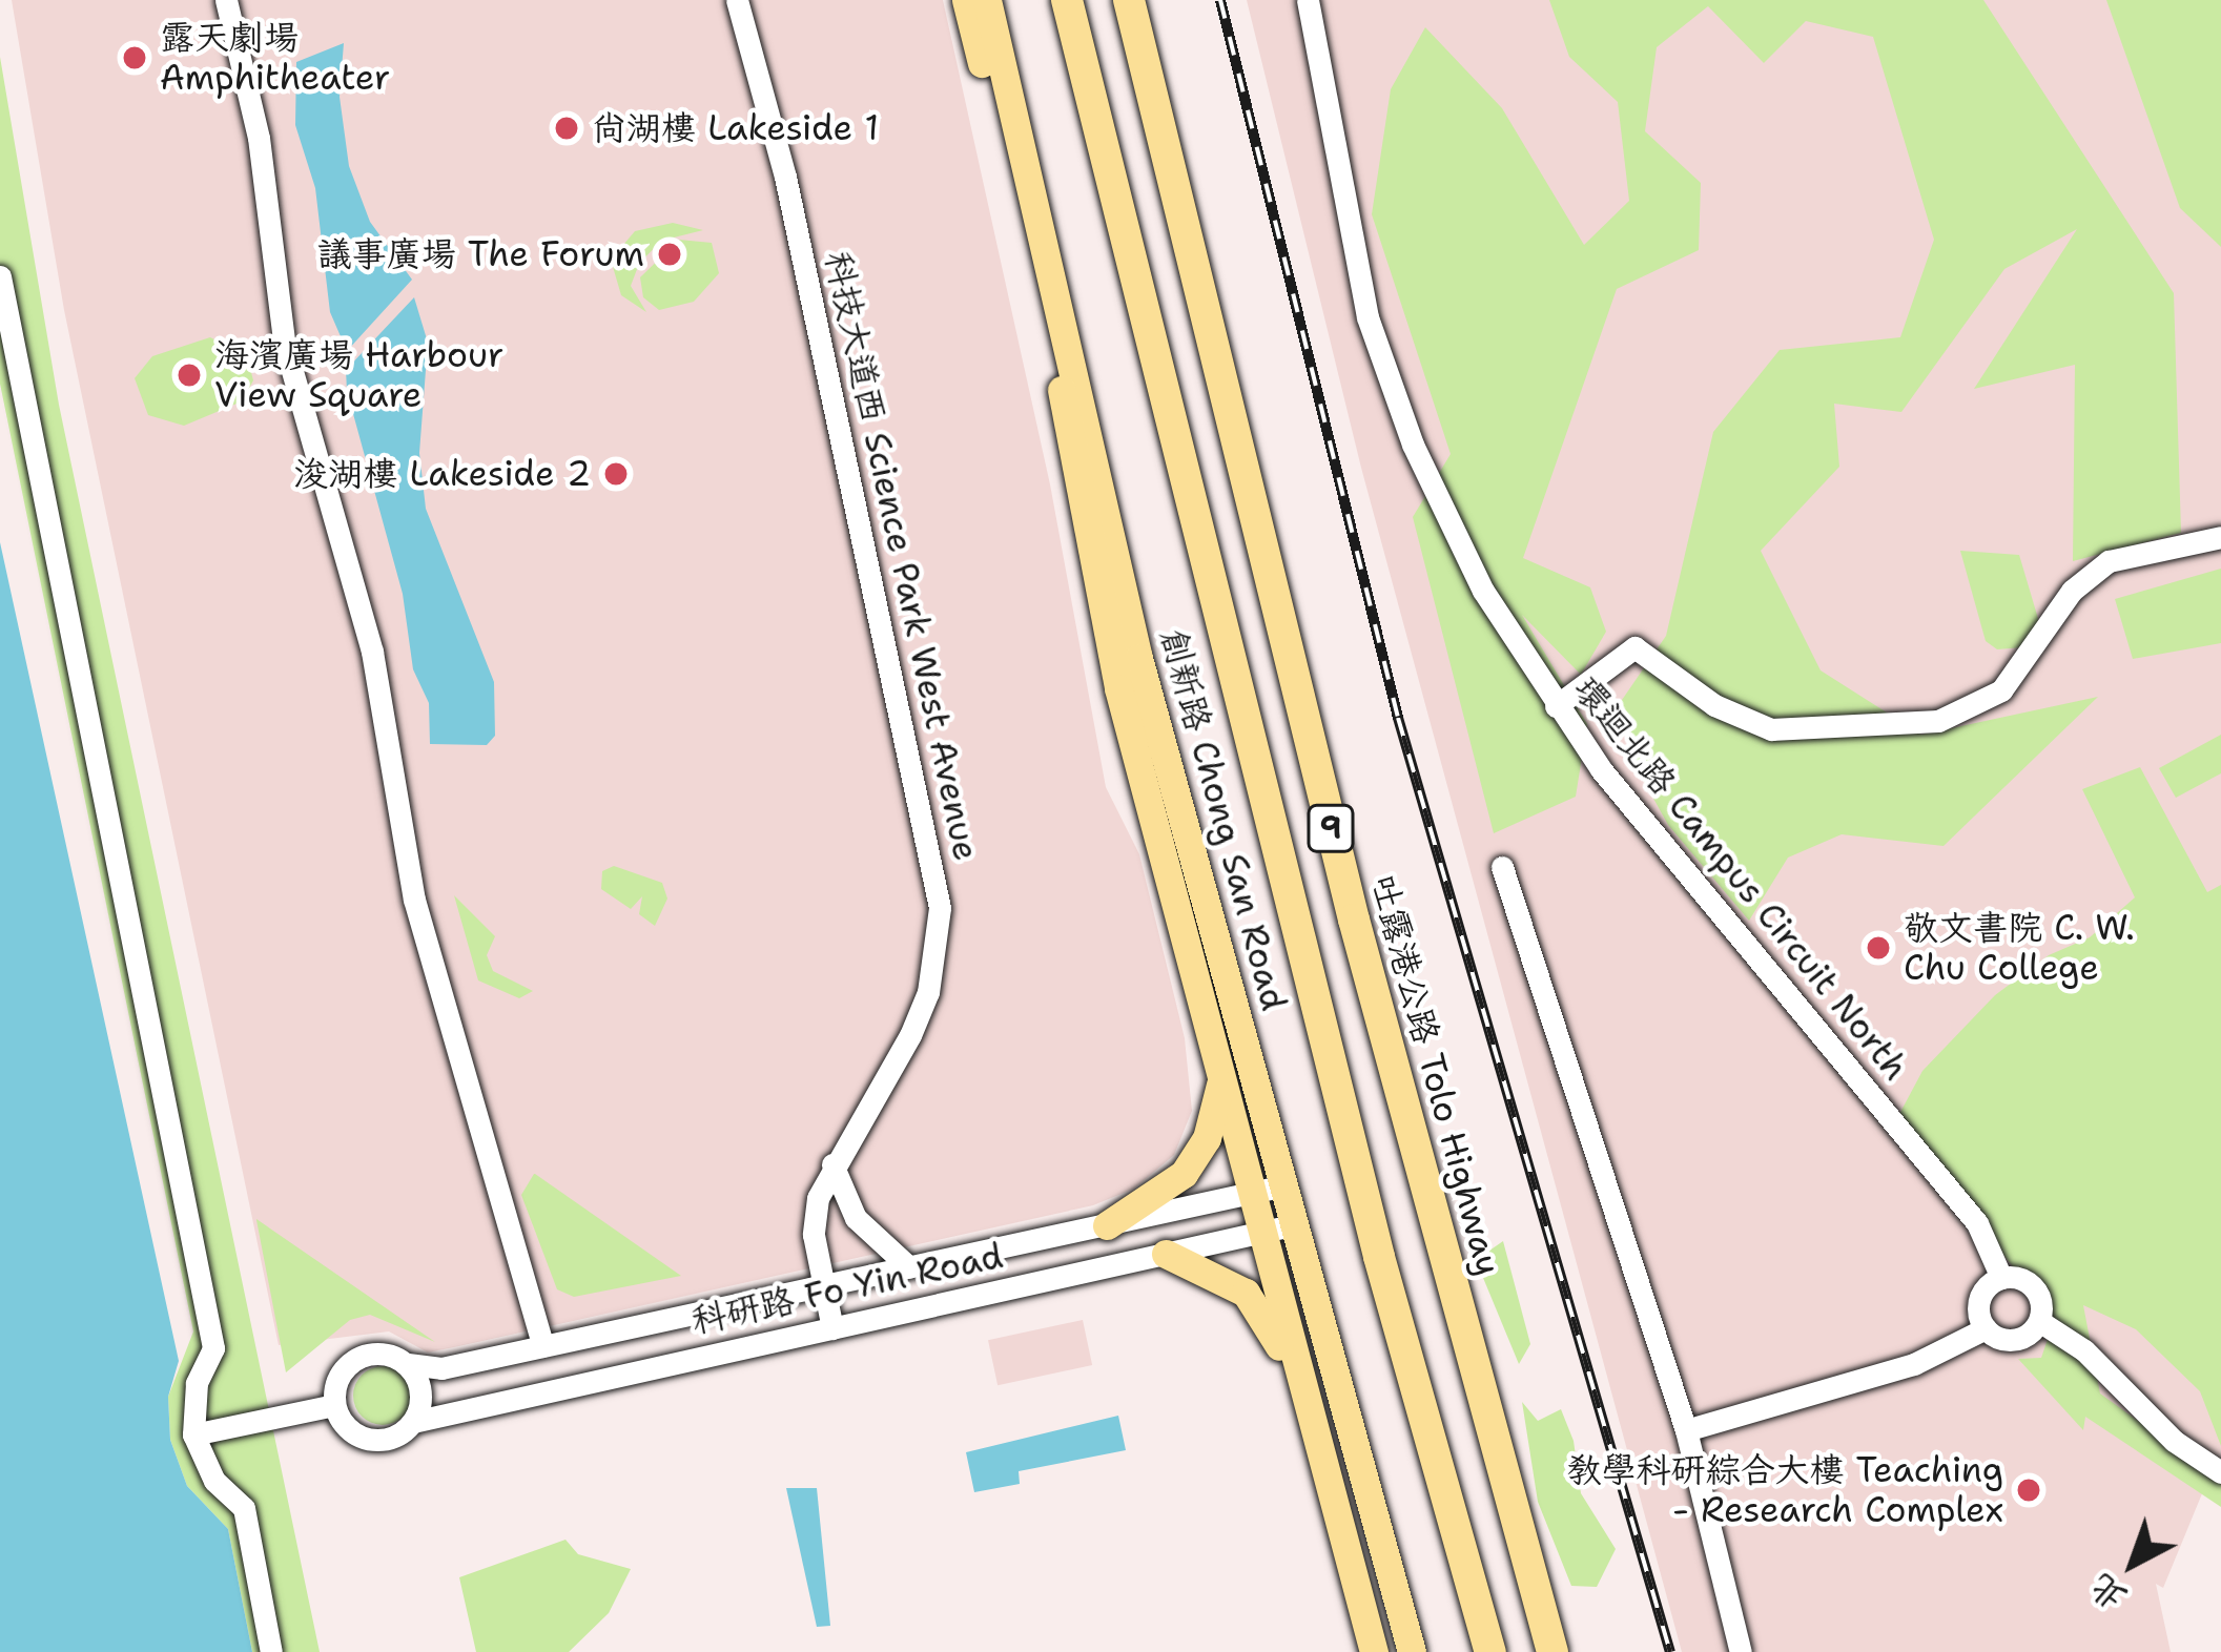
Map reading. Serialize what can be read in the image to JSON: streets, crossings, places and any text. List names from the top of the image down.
{
  "streets": {
    "highway": ["9", "吐露港公路 Tolo Highway"],
    "main road": ["創新路 Chong San Road"],
    "street": ["科技大道西 Science Park West Avenue", "環迴北路 Campus Circuit North", "科研路 Fo Yin Road"]
  },
  "crossings": [
    ["科技大道西 Science Park West Avenue", "科研路 Fo Yin Road"],
    ["創新路 Chong San Road", "科研路 Fo Yin Road"]
  ],
  "places": [
    "露天劇場 Amphitheater",
    "尚湖樓 Lakeside 1",
    "議事廣場 The Forum",
    "海濱廣場 Harbour View Square",
    "浚湖樓 Lakeside 2",
    "敬文書院 C. W. Chu College",
    "教學科研綜合大樓 Teaching - Research Complex"
  ],
  "north": "bottom left"
}
